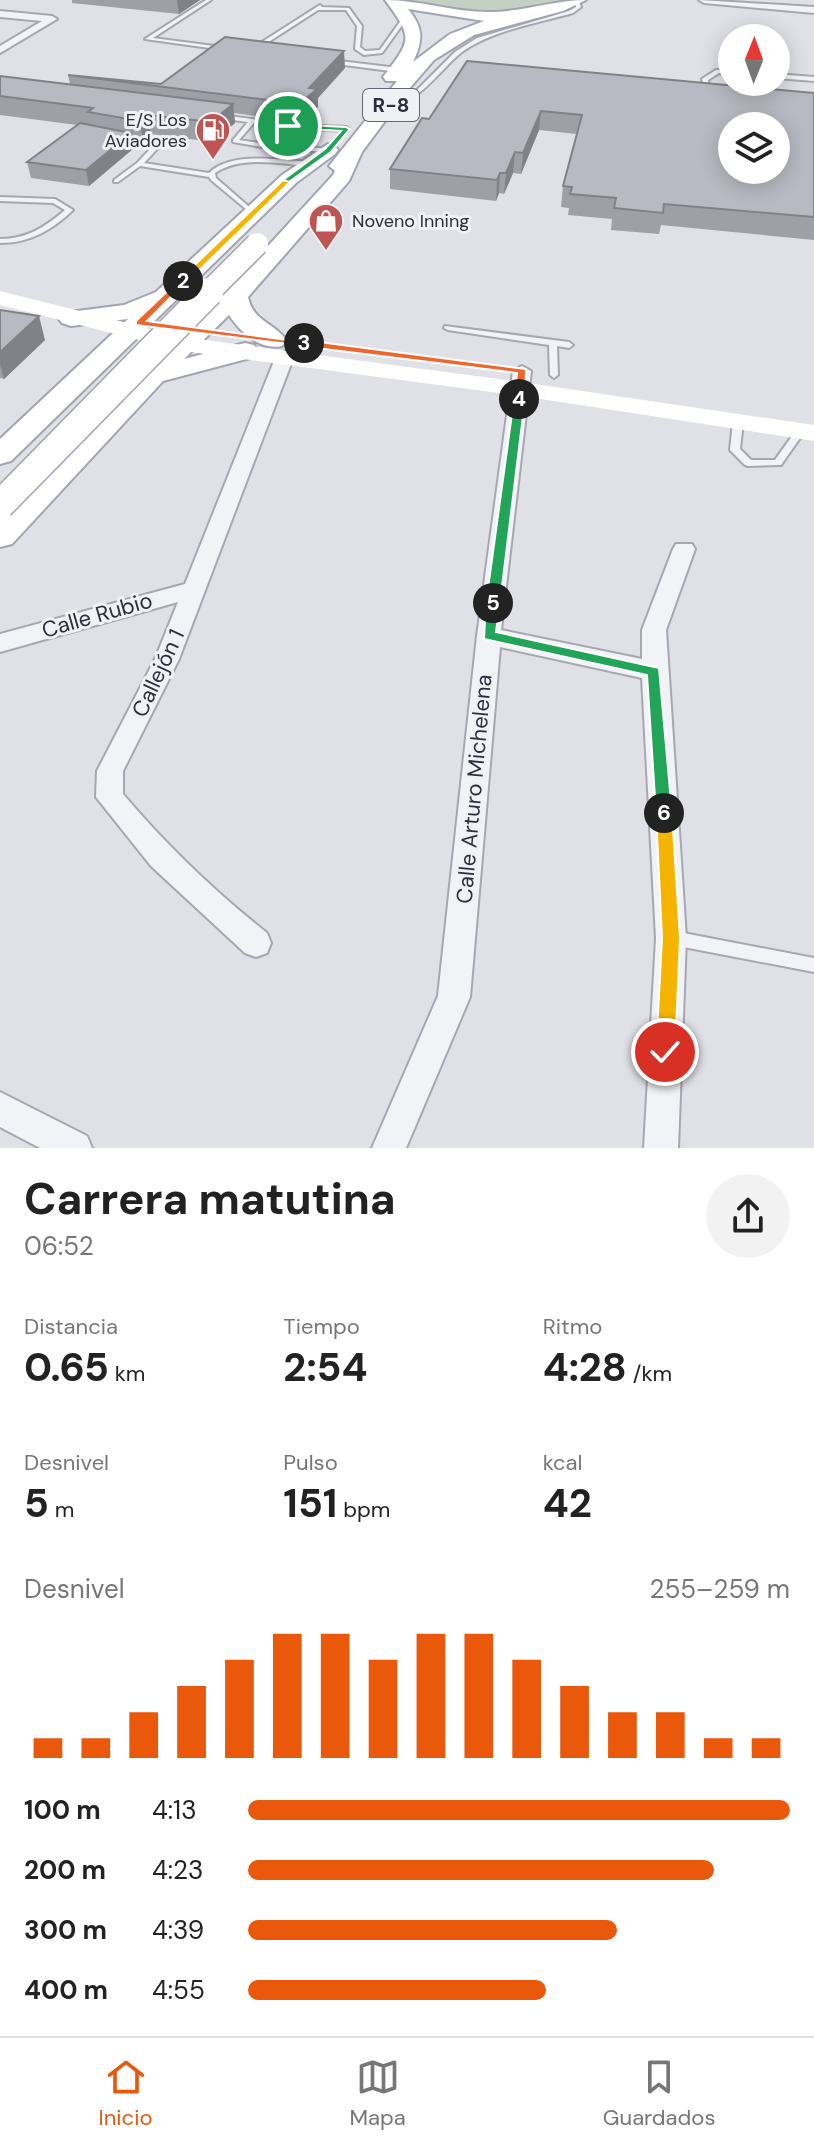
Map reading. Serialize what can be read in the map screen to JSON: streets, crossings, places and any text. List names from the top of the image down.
{
  "streets": {
    "main road": ["R-8"],
    "street": ["Calle Rubio", "Callejón 1", "Calle Arturo Michelena"]
  },
  "crossings": [
    ["Calle Rubio", "Callejón 1"]
  ],
  "places": {
    "fuel station": ["E/S Los Aviadores"],
    "shop": ["Noveno Inning"]
  },
  "north": "top",
  "page": {
    "pins": [
      "2",
      "3",
      "4",
      "5",
      "6"
    ],
    "heading": ["Carrera matutina", "06:52"],
    "stats": [
      ["Distancia", "0.65 km"],
      ["Tiempo", "2:54"],
      ["Ritmo", "4:28 /km"],
      ["Desnivel", "5 m"],
      ["Pulso", "151 bpm"],
      ["kcal", "42"]
    ],
    "chart": ["Desnivel", "255–259 m"],
    "list": [
      {
        "name": "100 m",
        "note": "4:13"
      },
      {
        "name": "200 m",
        "note": "4:23"
      },
      {
        "name": "300 m",
        "note": "4:39"
      },
      {
        "name": "400 m",
        "note": "4:55"
      }
    ],
    "tabs": ["Inicio", "Mapa", "Guardados"]
  }
}
